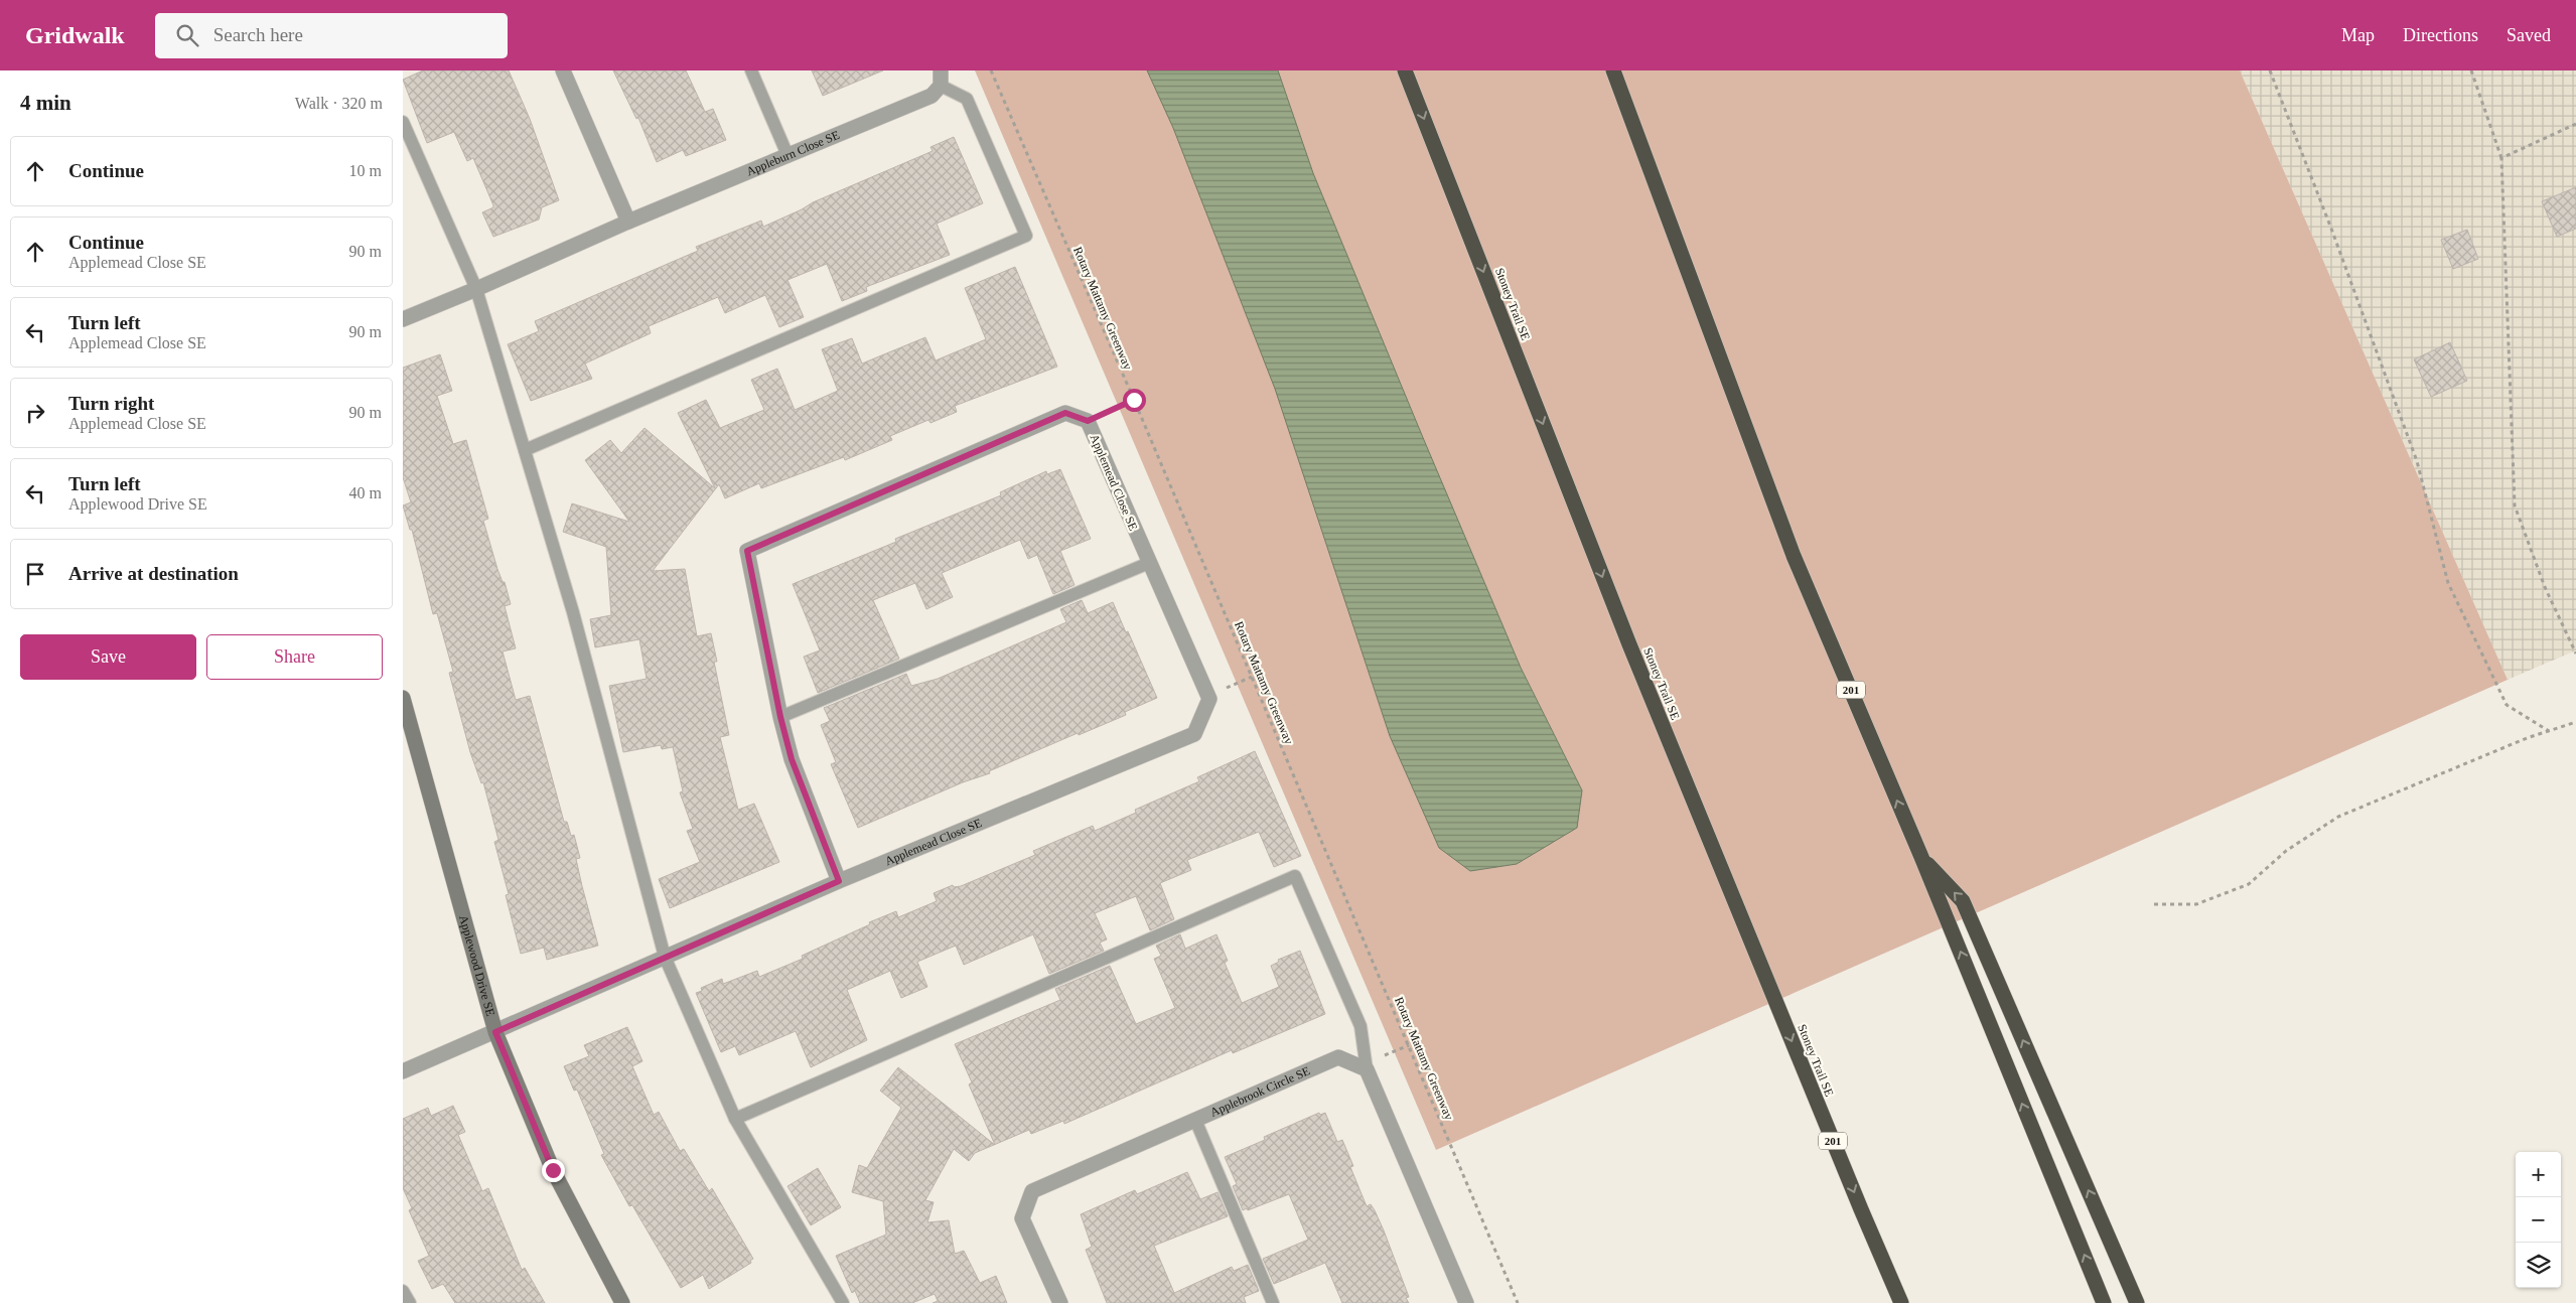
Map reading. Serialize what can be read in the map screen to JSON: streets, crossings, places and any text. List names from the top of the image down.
{
  "streets": {
    "highway": ["Stoney Trail SE", "201"],
    "street": [
      "Appleburn Close SE",
      "Applemead Close SE",
      "Applewood Drive SE",
      "Applebrook Circle SE"
    ],
    "path": ["Rotary Mattamy Greenway"]
  },
  "crossings": [
    ["Applemead Close SE", "Applewood Drive SE"]
  ],
  "one_way": ["Stoney Trail SE"],
  "page": {
    "header": "Gridwalk",
    "search": "Search here",
    "nav": ["Map", "Directions", "Saved"],
    "heading": ["4 min", "Walk · 320 m"],
    "list": [
      ["Continue", "10 m"],
      ["Continue", "Applemead Close SE", "90 m"],
      ["Turn left", "Applemead Close SE", "90 m"],
      ["Turn right", "Applemead Close SE", "90 m"],
      ["Turn left", "Applewood Drive SE", "40 m"],
      "Arrive at destination"
    ],
    "buttons": ["Save", "Share"],
    "map_buttons": ["+", "−"]
  }
}
